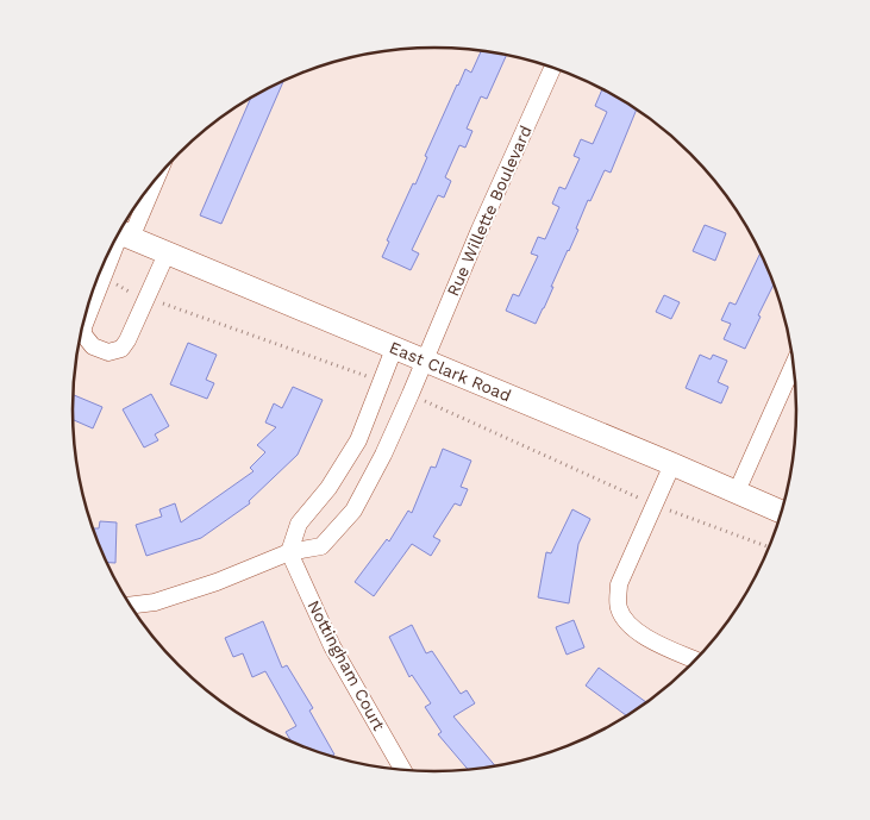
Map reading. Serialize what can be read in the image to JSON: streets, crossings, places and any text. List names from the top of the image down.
{
  "streets": {
    "main road": ["East Clark Road"],
    "street": ["Rue Willette Boulevard", "Nottingham Court"]
  },
  "crossings": [
    ["Rue Willette Boulevard", "East Clark Road"],
    ["Rue Willette Boulevard", "Nottingham Court"]
  ]
}
